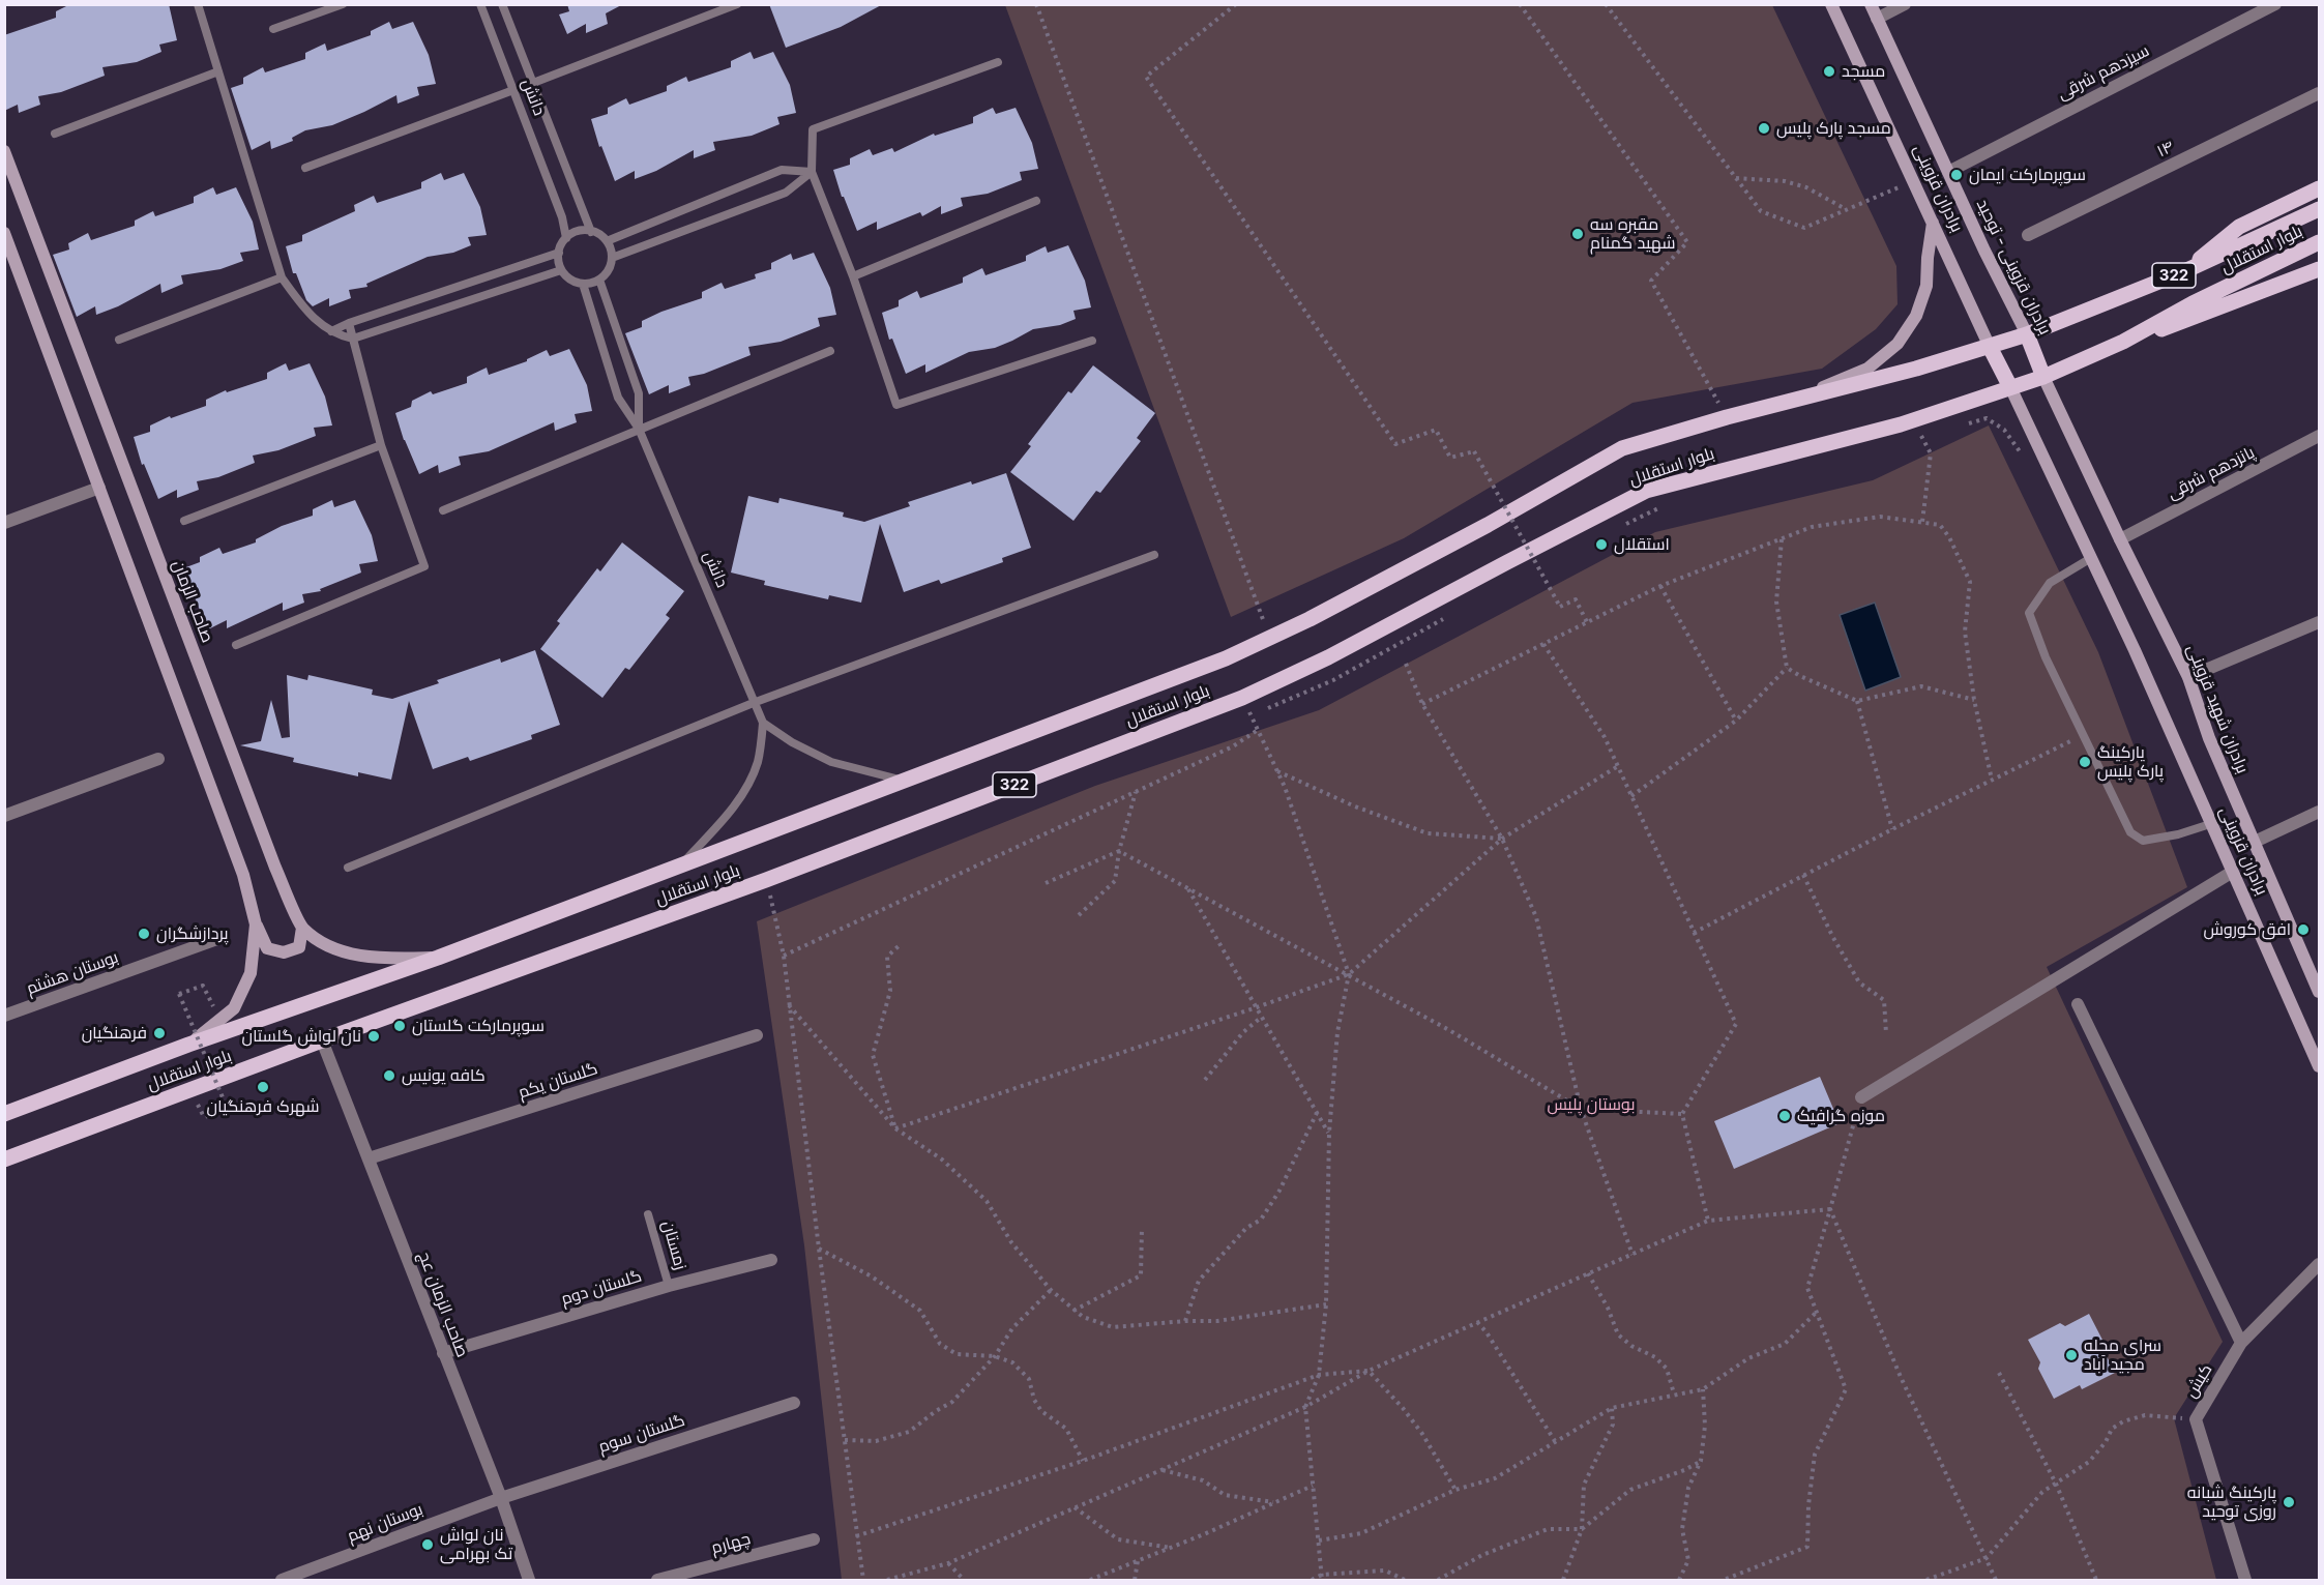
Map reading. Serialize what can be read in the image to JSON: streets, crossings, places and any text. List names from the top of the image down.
{
  "streets": {
    "main road": [
      "برادران قزوینی",
      "بلوار استقلال",
      "برادران قزوینی - توحید",
      "322",
      "صاحب الزمان",
      "برادران شهید قزوینی"
    ],
    "street": [
      "سیزدهم شرقی",
      "۱۴",
      "پانزدهم شرقی",
      "بوستان هشتم",
      "گلستان یکم",
      "گلستان دوم",
      "صاحب الزمان عج",
      "کیش",
      "گلستان سوم",
      "بوستان نهم",
      "چهارم"
    ],
    "lane": ["دانش", "زمستان"]
  },
  "crossings": [
    ["سیزدهم شرقی", "برادران قزوینی - توحید"],
    ["برادران قزوینی", "بلوار استقلال"],
    ["بلوار استقلال", "برادران قزوینی - توحید"],
    ["بلوار استقلال", "برادران شهید قزوینی"],
    ["بلوار استقلال", "صاحب الزمان عج"],
    ["برادران قزوینی - توحید", "برادران شهید قزوینی"],
    ["پانزدهم شرقی", "برادران شهید قزوینی"],
    ["گلستان یکم", "صاحب الزمان عج"],
    ["زمستان", "گلستان دوم"],
    ["گلستان دوم", "صاحب الزمان عج"],
    ["صاحب الزمان عج", "گلستان سوم"],
    ["صاحب الزمان عج", "بوستان نهم"],
    ["گلستان سوم", "بوستان نهم"]
  ],
  "parks": ["بوستان پلیس"],
  "places": [
    "مسجد",
    "مسجد پارک پلیس",
    "سوپرمارکت ایمان",
    "مقبره سه شهید گمنام",
    "استقلال",
    "پارکینگ پارک پلیس",
    "افق کوروش",
    "پردازشگران",
    "سوپرمارکت گلستان",
    "فرهنگیان",
    "نان لواش گلستان",
    "کافه یونیس",
    "شهرک فرهنگیان",
    "موزه گرافیک",
    "سرای محله مجید آباد",
    "پارکینگ شبانه روزی توحید",
    "نان‌ لواش‌ تک‌ بهرامی"
  ]
}
